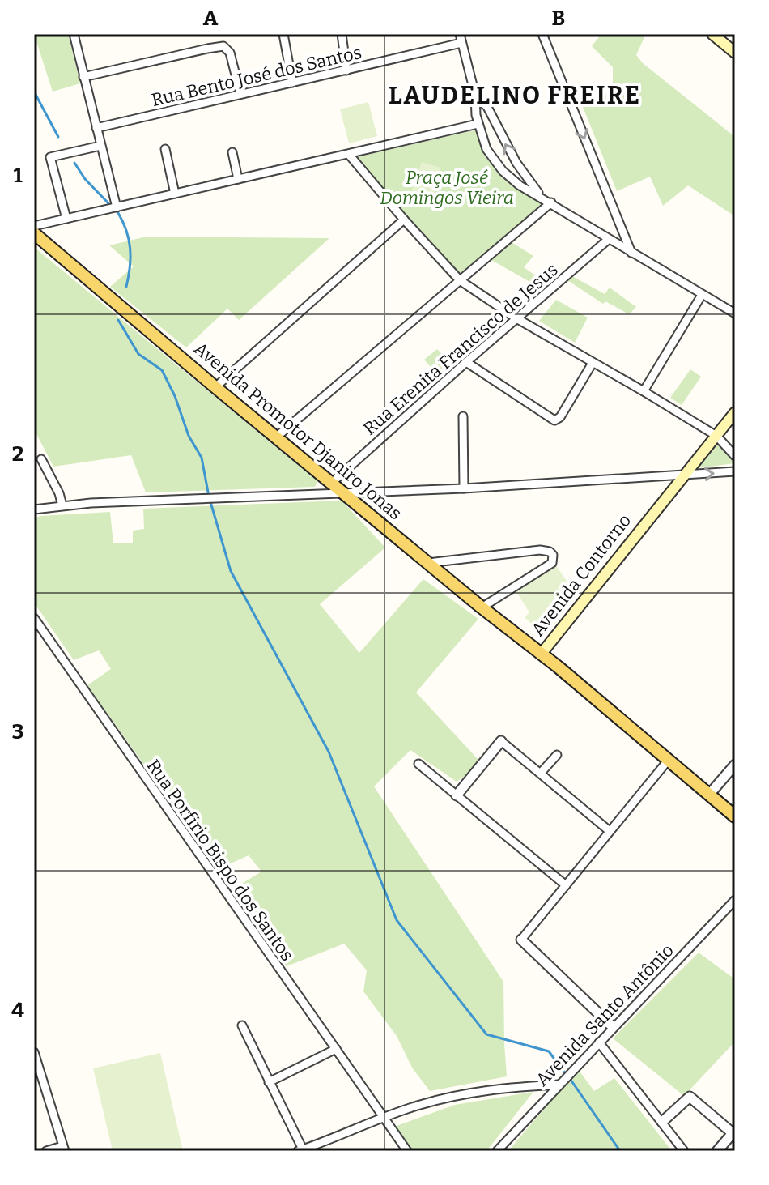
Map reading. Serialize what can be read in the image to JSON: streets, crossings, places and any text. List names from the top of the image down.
{
  "streets": {
    "main road": ["Avenida Promotor Djaniro Jonas", "Avenida Contorno"],
    "street": [
      "Rua Bento José dos Santos",
      "Rua Erenita Francisco de Jesus",
      "Rua Porfirio Bispo dos Santos",
      "Avenida Santo Antônio"
    ]
  },
  "crossings": [
    ["Rua Erenita Francisco de Jesus", "Avenida Promotor Djaniro Jonas"],
    ["Avenida Promotor Djaniro Jonas", "Avenida Contorno"]
  ],
  "districts": ["LAUDELINO FREIRE"],
  "parks": ["Praça José Domingos Vieira"],
  "grid": {
    "columns": ["A", "B"],
    "rows": [
      "1",
      "2",
      "3",
      "4"
    ]
  }
}
